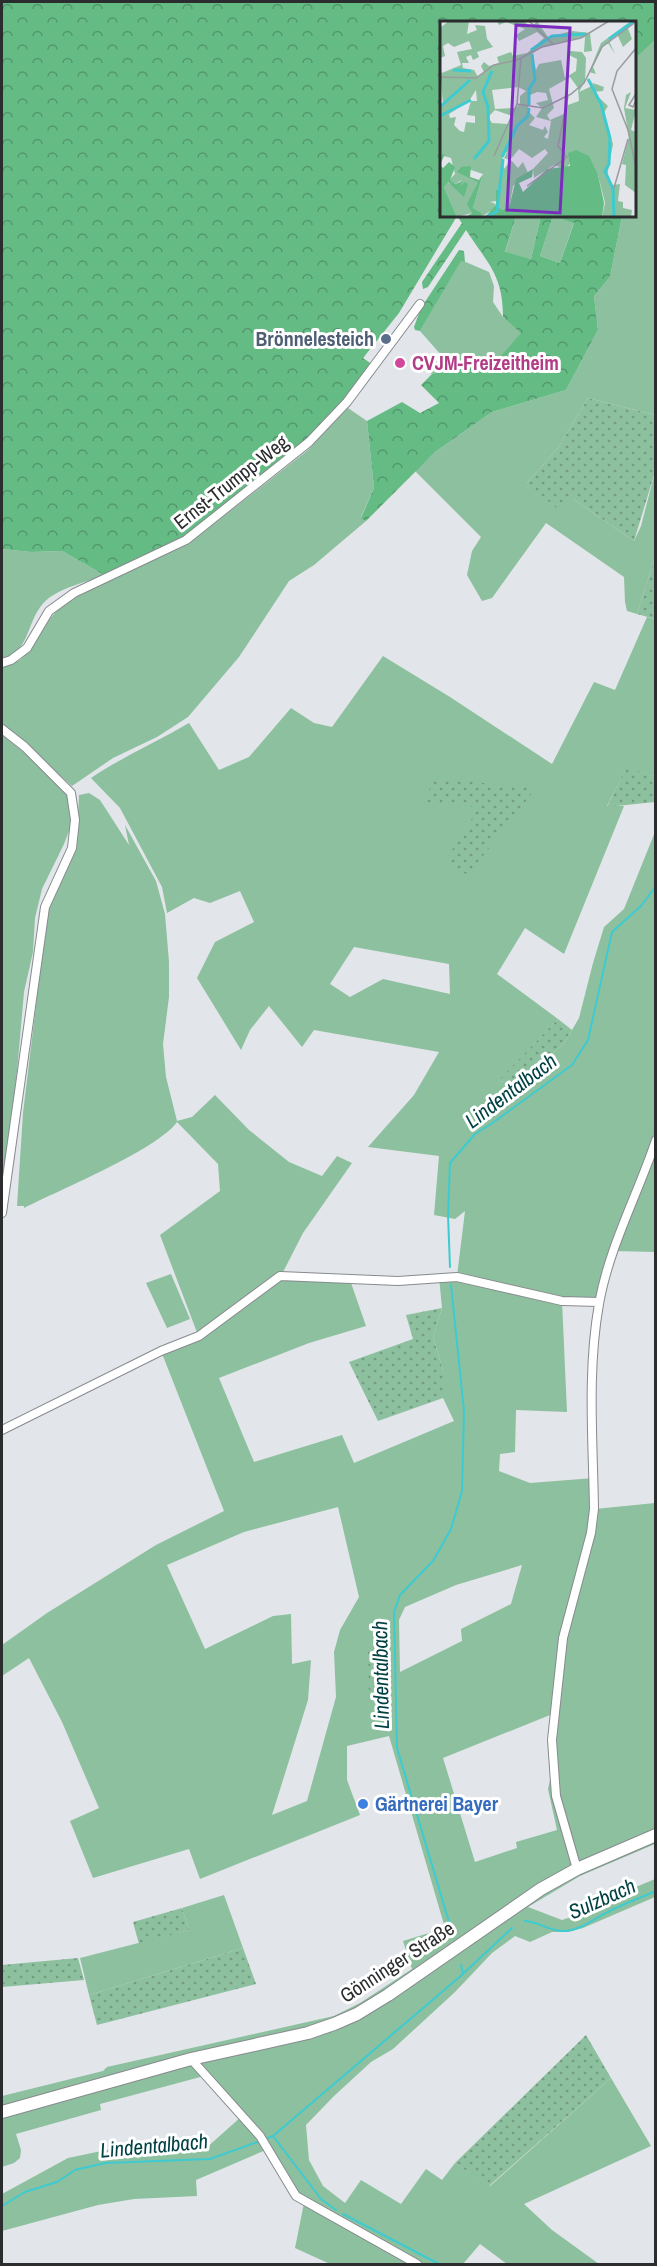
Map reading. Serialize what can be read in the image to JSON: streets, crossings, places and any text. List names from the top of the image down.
{
  "streets": {
    "street": ["Ernst-Trumpp-Weg", "Gönninger Straße"]
  },
  "water": ["Lindentalbach", "Sulzbach"],
  "places": ["Brönnelesteich", "CVJM-Freizeitheim", "Gärtnerei Bayer"]
}
